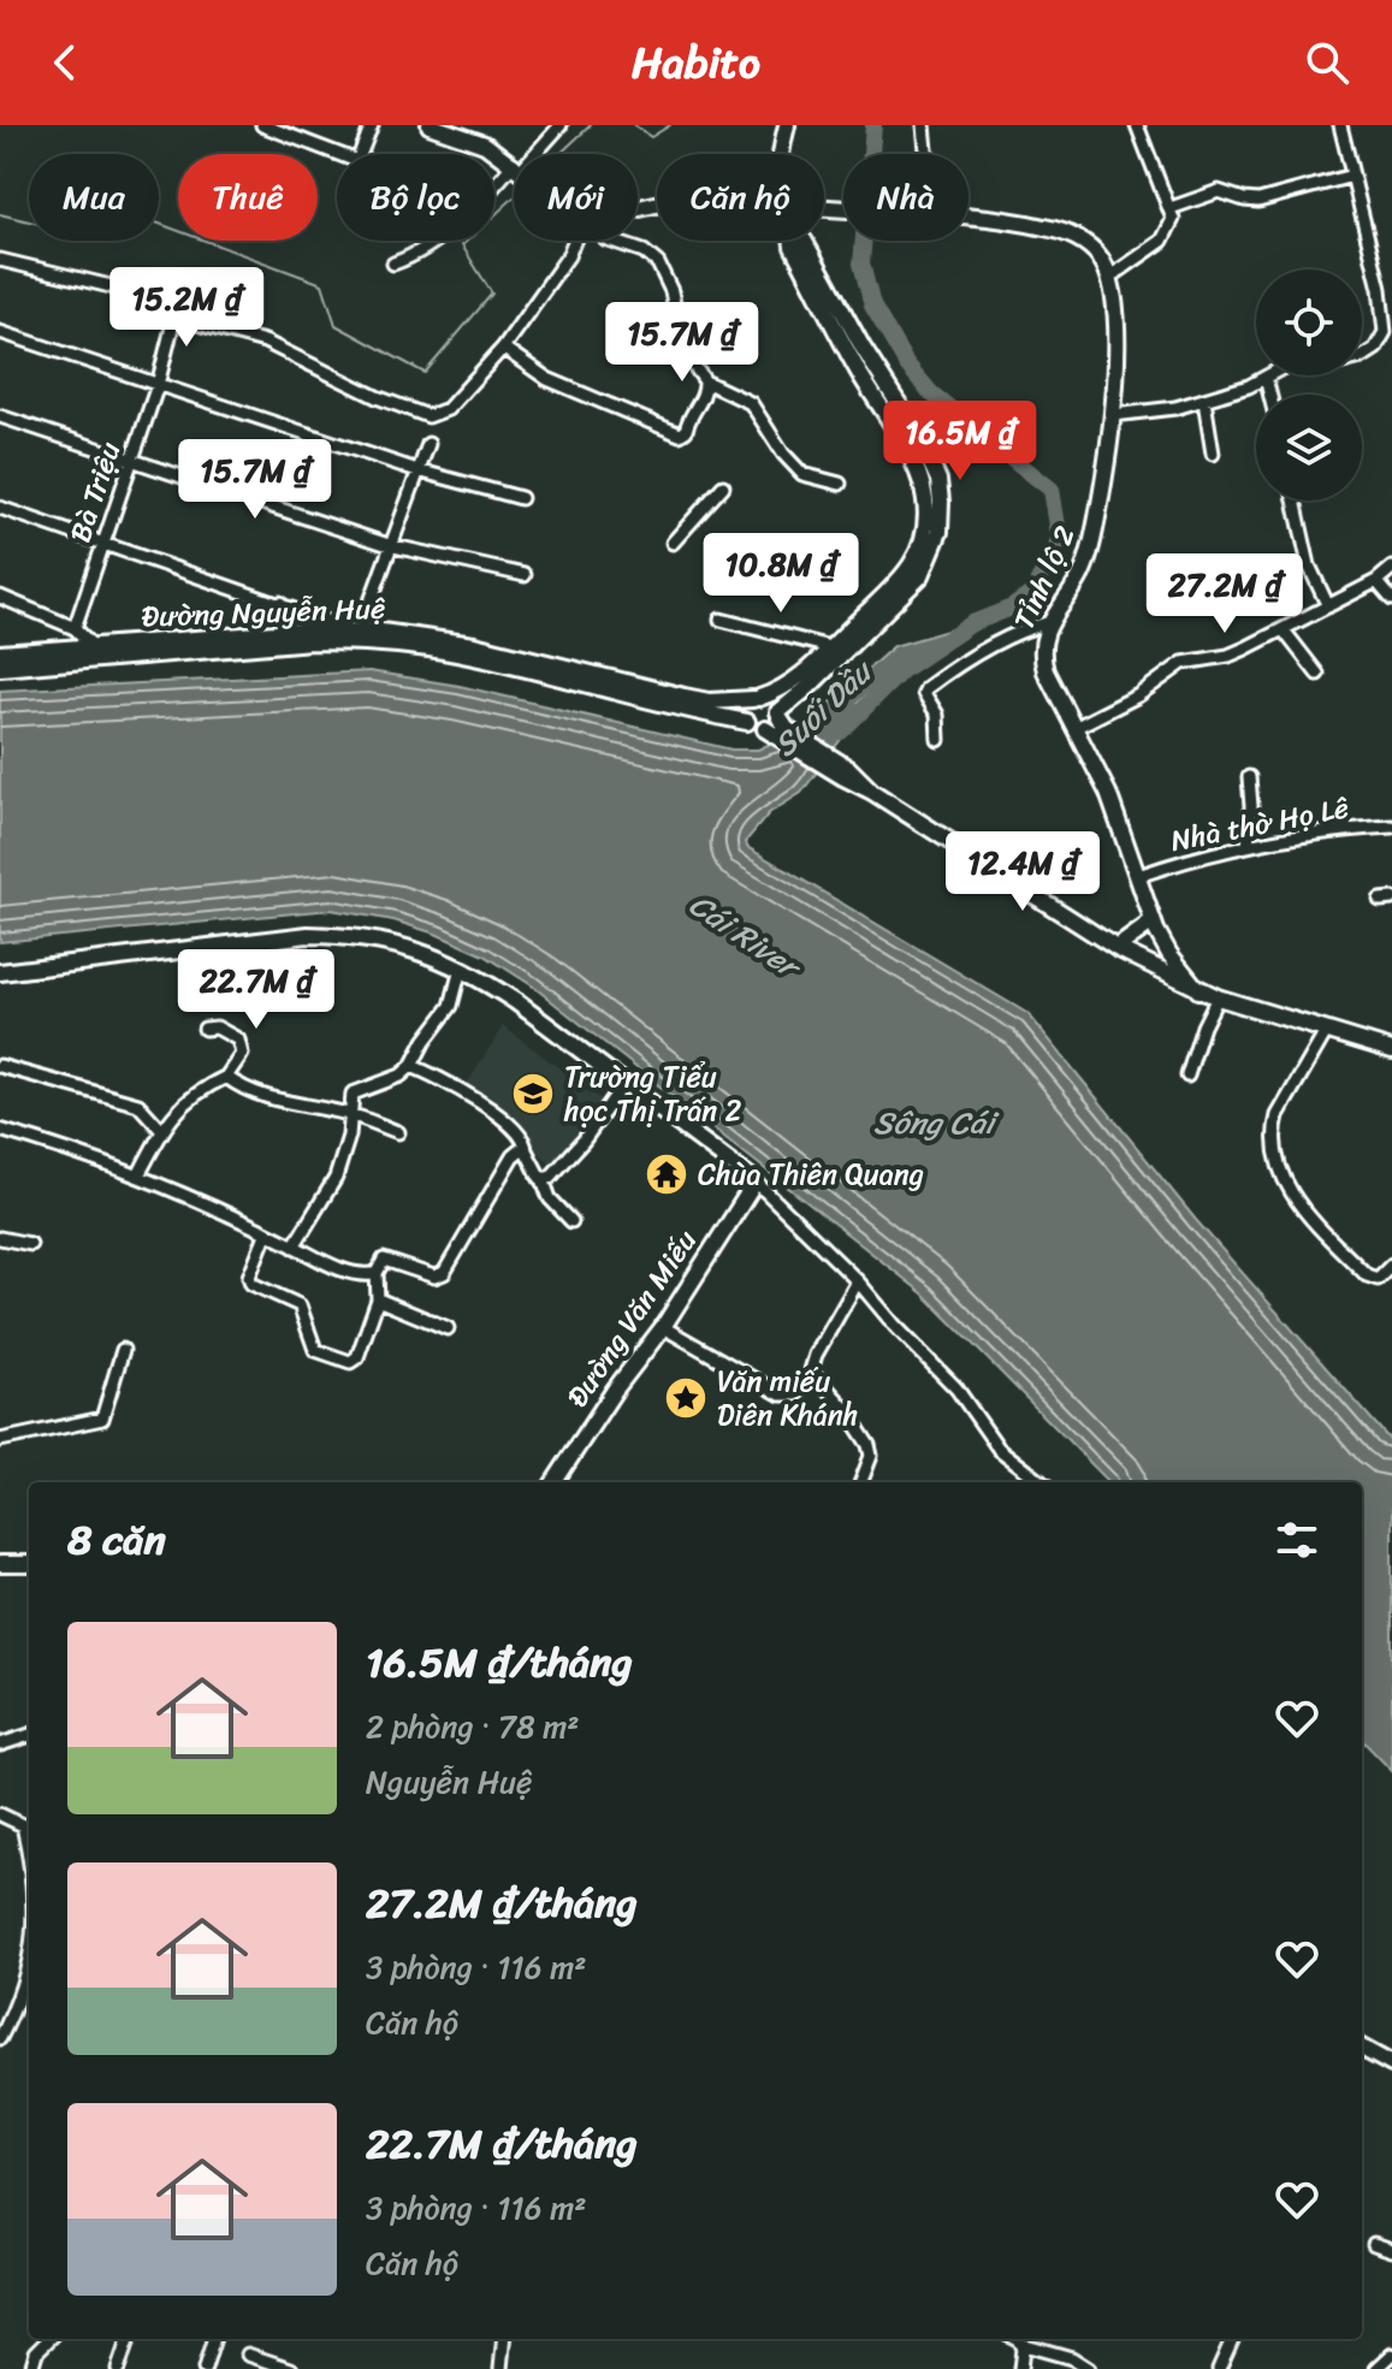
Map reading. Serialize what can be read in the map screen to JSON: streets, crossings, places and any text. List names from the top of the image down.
{
  "streets": {
    "main road": ["Tỉnh lộ 2", "Đường Nguyễn Huệ", "Đường Văn Miếu"],
    "street": ["Bà Triệu", "Nhà thờ Họ Lê"]
  },
  "crossings": [
    ["Tỉnh lộ 2", "Nhà thờ Họ Lê"]
  ],
  "water": ["Suối Dầu", "Cái River", "Sông Cái"],
  "places": {
    "school or university": ["Trường Tiểu học Thị Trấn 2"],
    "temple": ["Chùa Thiên Quang"],
    "place": ["Văn miếu Diên Khánh"]
  },
  "page": {
    "header": "Habito",
    "chip": [
      "Mua",
      "Thuê",
      "Bộ lọc",
      "Mới",
      "Căn hộ",
      "Nhà"
    ],
    "price": [
      "15.2M ₫",
      "15.7M ₫",
      "16.5M ₫",
      "15.7M ₫",
      "10.8M ₫",
      "27.2M ₫",
      "12.4M ₫",
      "22.7M ₫"
    ],
    "heading": "8 căn",
    "list": [
      {
        "name": "16.5M ₫/tháng",
        "note": "2 phòng · 78 m² · Nguyễn Huệ"
      },
      {
        "name": "27.2M ₫/tháng",
        "note": "3 phòng · 116 m² · Căn hộ"
      },
      {
        "name": "22.7M ₫/tháng",
        "note": "3 phòng · 116 m² · Căn hộ"
      }
    ]
  }
}
